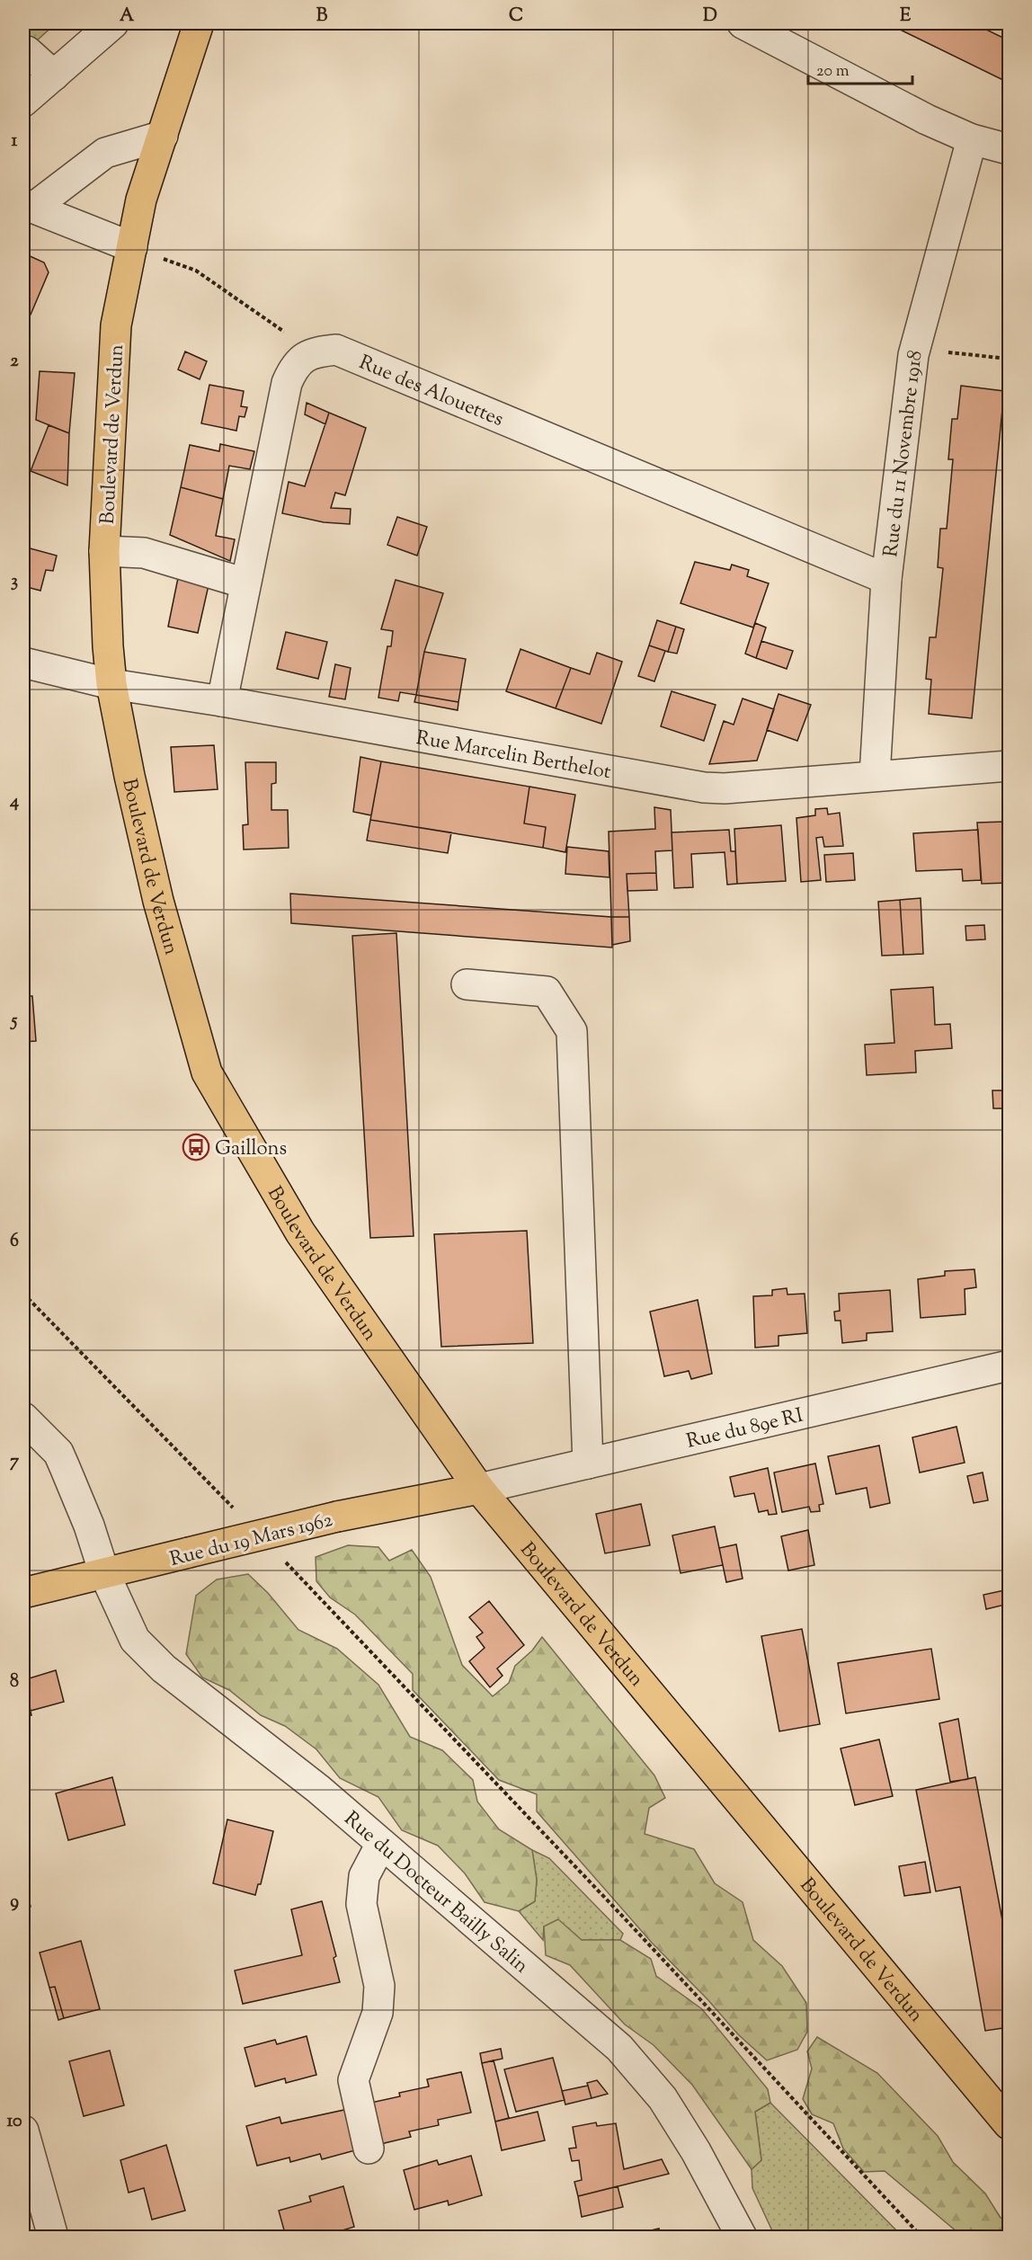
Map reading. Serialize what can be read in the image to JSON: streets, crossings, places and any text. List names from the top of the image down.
{
  "streets": {
    "main road": ["Boulevard de Verdun", "Rue du 19 Mars 1962"],
    "street": [
      "Rue des Alouettes",
      "Rue du 11 Novembre 1918",
      "Rue Marcelin Berthelot",
      "Rue du 89e RI",
      "Rue du Docteur Bailly Salin"
    ]
  },
  "crossings": [
    ["Rue des Alouettes", "Rue du 11 Novembre 1918"],
    ["Boulevard de Verdun", "Rue Marcelin Berthelot"],
    ["Boulevard de Verdun", "Rue du 89e RI"],
    ["Boulevard de Verdun", "Rue du 19 Mars 1962"],
    ["Rue du 11 Novembre 1918", "Rue Marcelin Berthelot"],
    ["Rue du 89e RI", "Rue du 19 Mars 1962"],
    ["Rue du 19 Mars 1962", "Rue du Docteur Bailly Salin"]
  ],
  "places": {
    "bus stop": ["Gaillons"]
  },
  "scale_bar": "20 m",
  "grid": {
    "columns": [
      "A",
      "B",
      "C",
      "D",
      "E"
    ],
    "rows": [
      "1",
      "2",
      "3",
      "4",
      "5",
      "6",
      "7",
      "8",
      "9",
      "10"
    ]
  }
}
